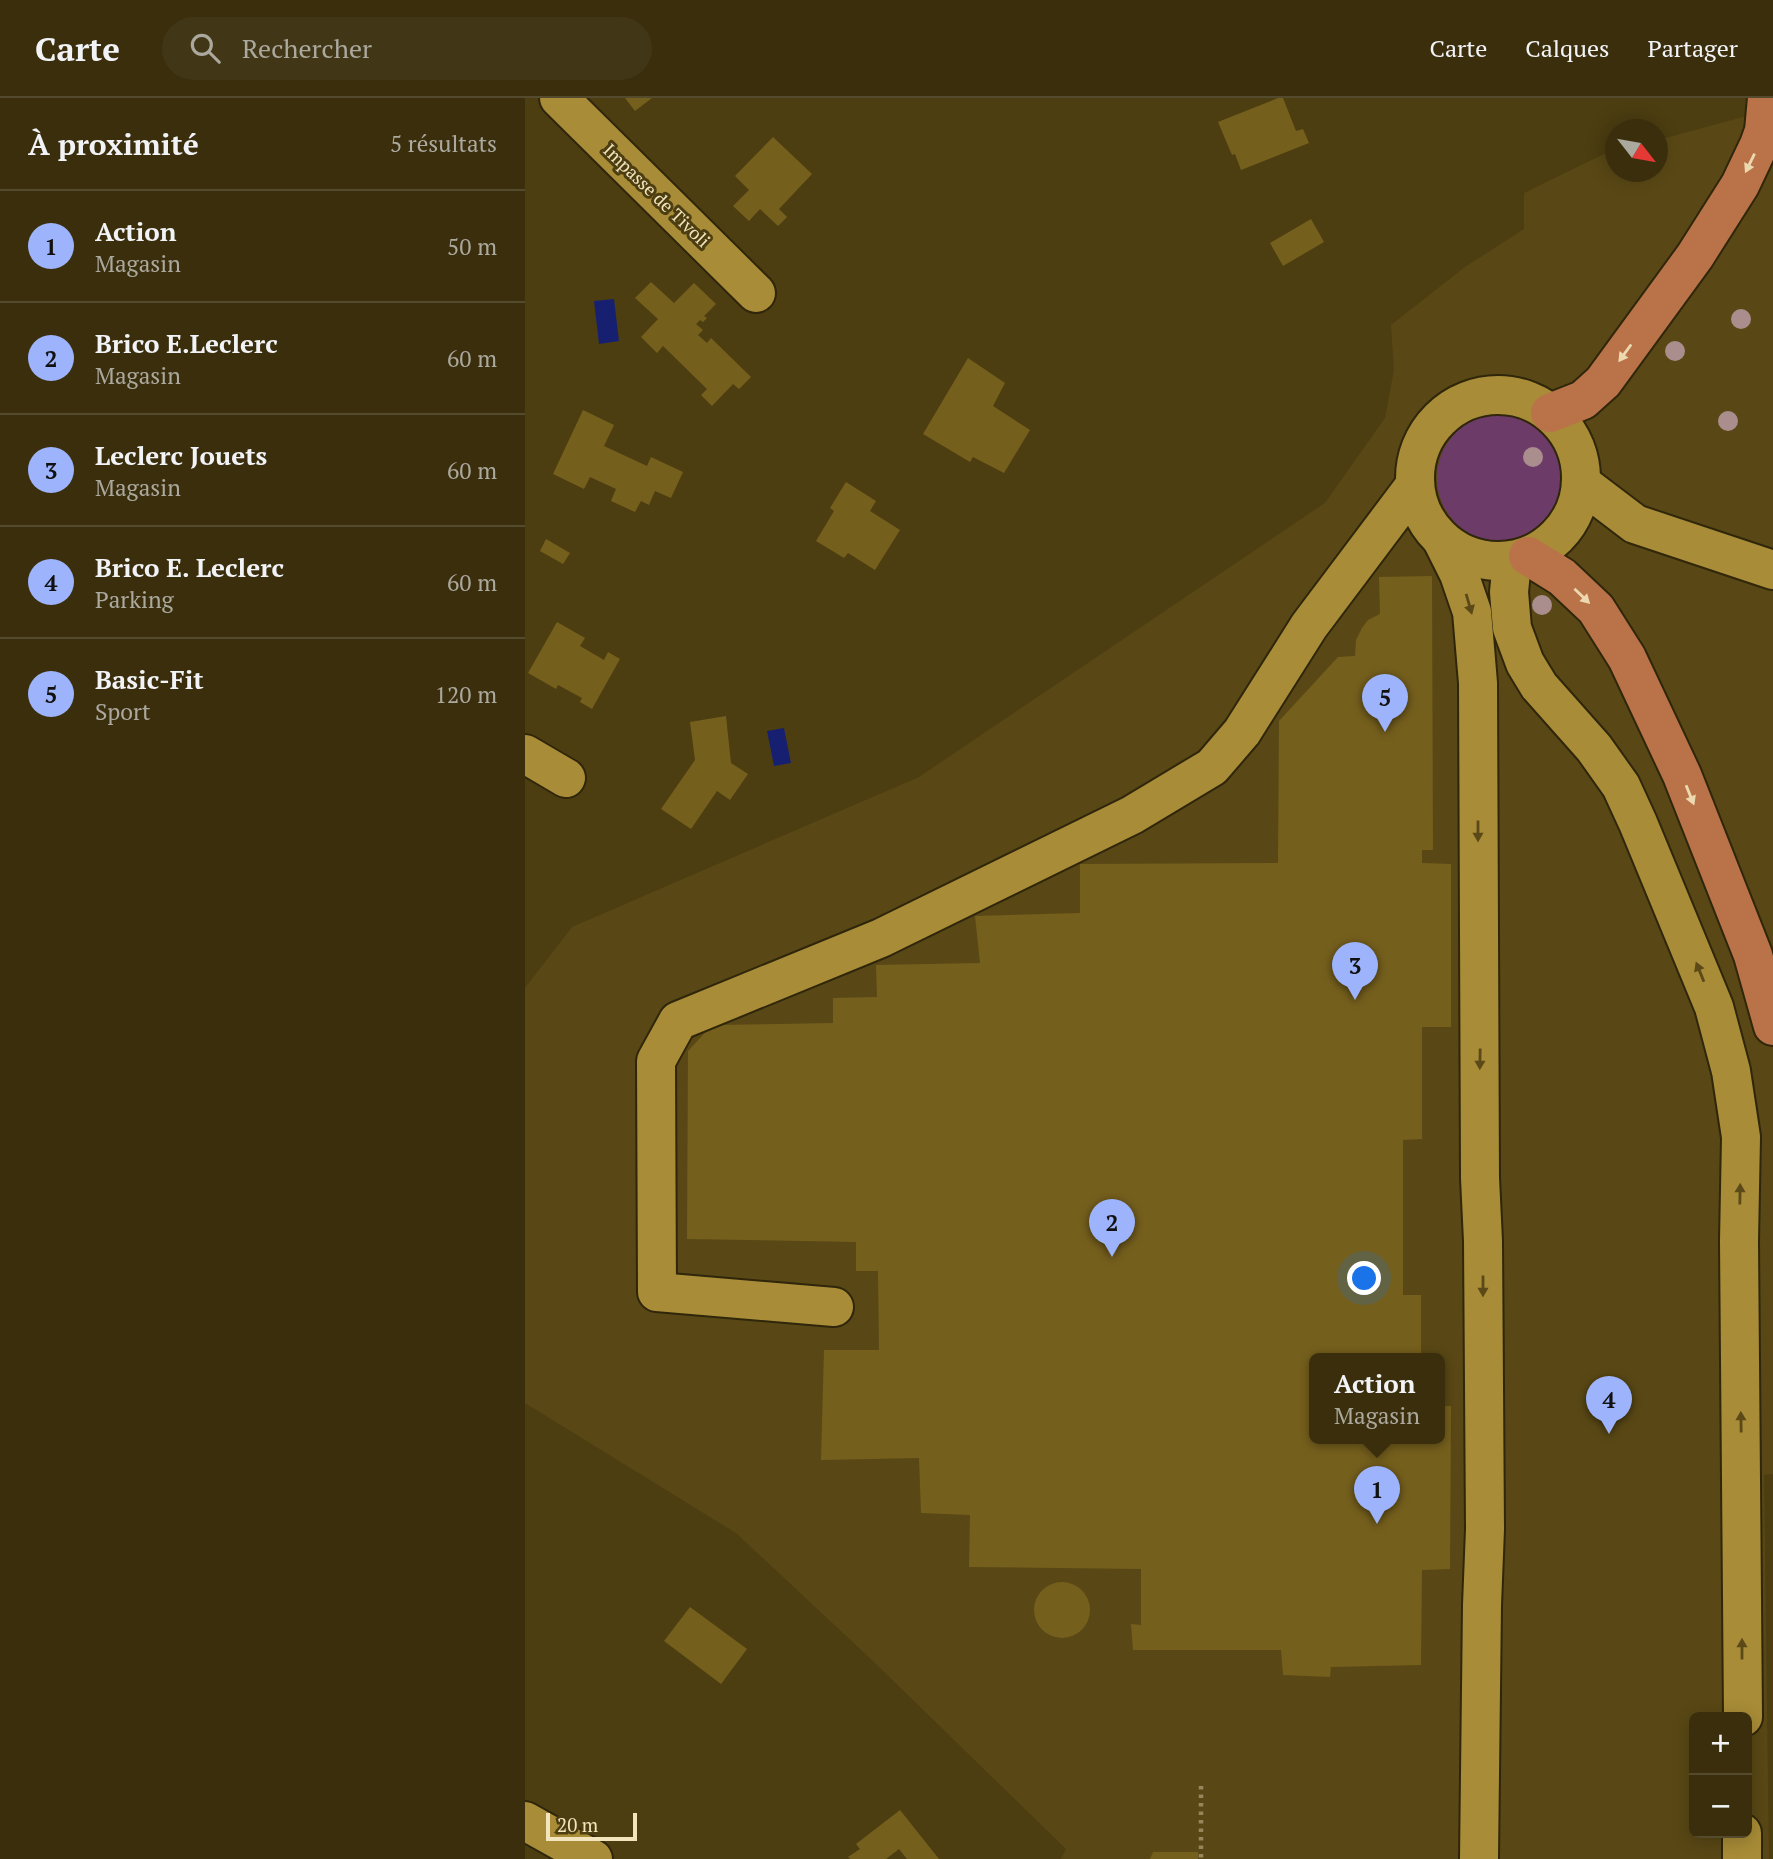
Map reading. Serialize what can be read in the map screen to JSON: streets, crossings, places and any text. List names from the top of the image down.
{
  "streets": {
    "street": ["Impasse de Tivoli"]
  },
  "scale_bar": "20 m",
  "north": "bottom right",
  "page": {
    "header": "Carte",
    "search": "Rechercher",
    "nav": ["Carte", "Calques", "Partager"],
    "heading": ["À proximité", "5 résultats"],
    "list": [
      {
        "mark": "1",
        "name": "Action",
        "note": "Magasin",
        "value": "50 m"
      },
      {
        "mark": "2",
        "name": "Brico E.Leclerc",
        "note": "Magasin",
        "value": "60 m"
      },
      {
        "mark": "3",
        "name": "Leclerc Jouets",
        "note": "Magasin",
        "value": "60 m"
      },
      {
        "mark": "4",
        "name": "Brico E. Leclerc",
        "note": "Parking",
        "value": "60 m"
      },
      {
        "mark": "5",
        "name": "Basic-Fit",
        "note": "Sport",
        "value": "120 m"
      }
    ],
    "pins": [
      "5",
      "3",
      "2",
      "4",
      "1"
    ],
    "popup": ["Action", "Magasin"],
    "map_buttons": ["+", "−"],
    "scale": "20 m"
  }
}
